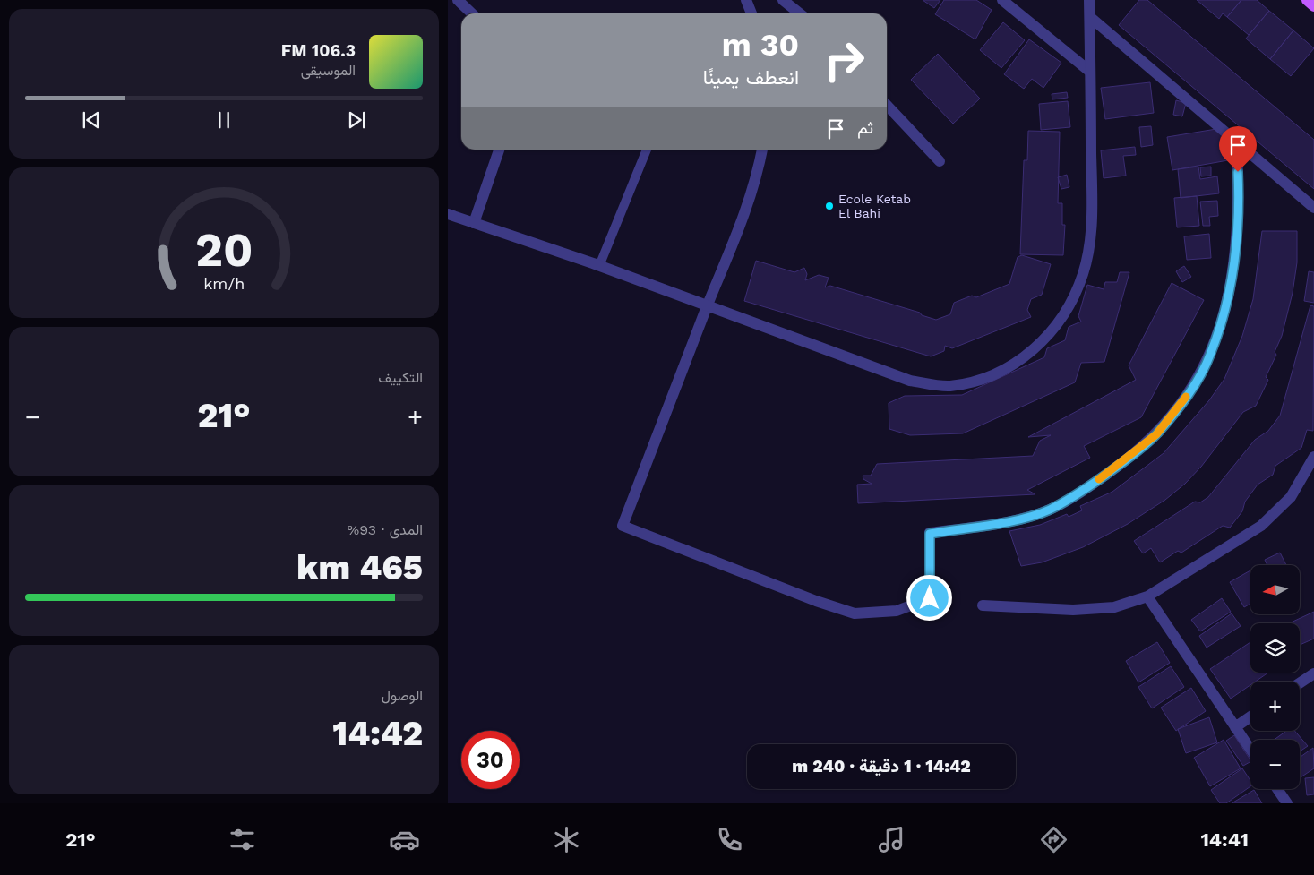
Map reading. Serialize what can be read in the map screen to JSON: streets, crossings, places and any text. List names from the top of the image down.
{
  "places": ["Ecole Ketab El Bahi"],
  "north": "left",
  "page": {
    "turn": ["30 m", "انعطف يمينًا"],
    "song": ["106.3 FM", "الموسيقى"],
    "then": "ثم",
    "tile": [
      "التكييف",
      ["المدى · 93%", "465 km"],
      ["الوصول", "14:42"]
    ],
    "heat": ["−", "21°", "+"],
    "map_buttons": ["+", "−"],
    "limit": "30",
    "trip": "14:42 · 1 دقيقة · 240 m",
    "tabs": ["14:41", "21°"],
    "gauge": ["20", "km/h"]
  }
}
